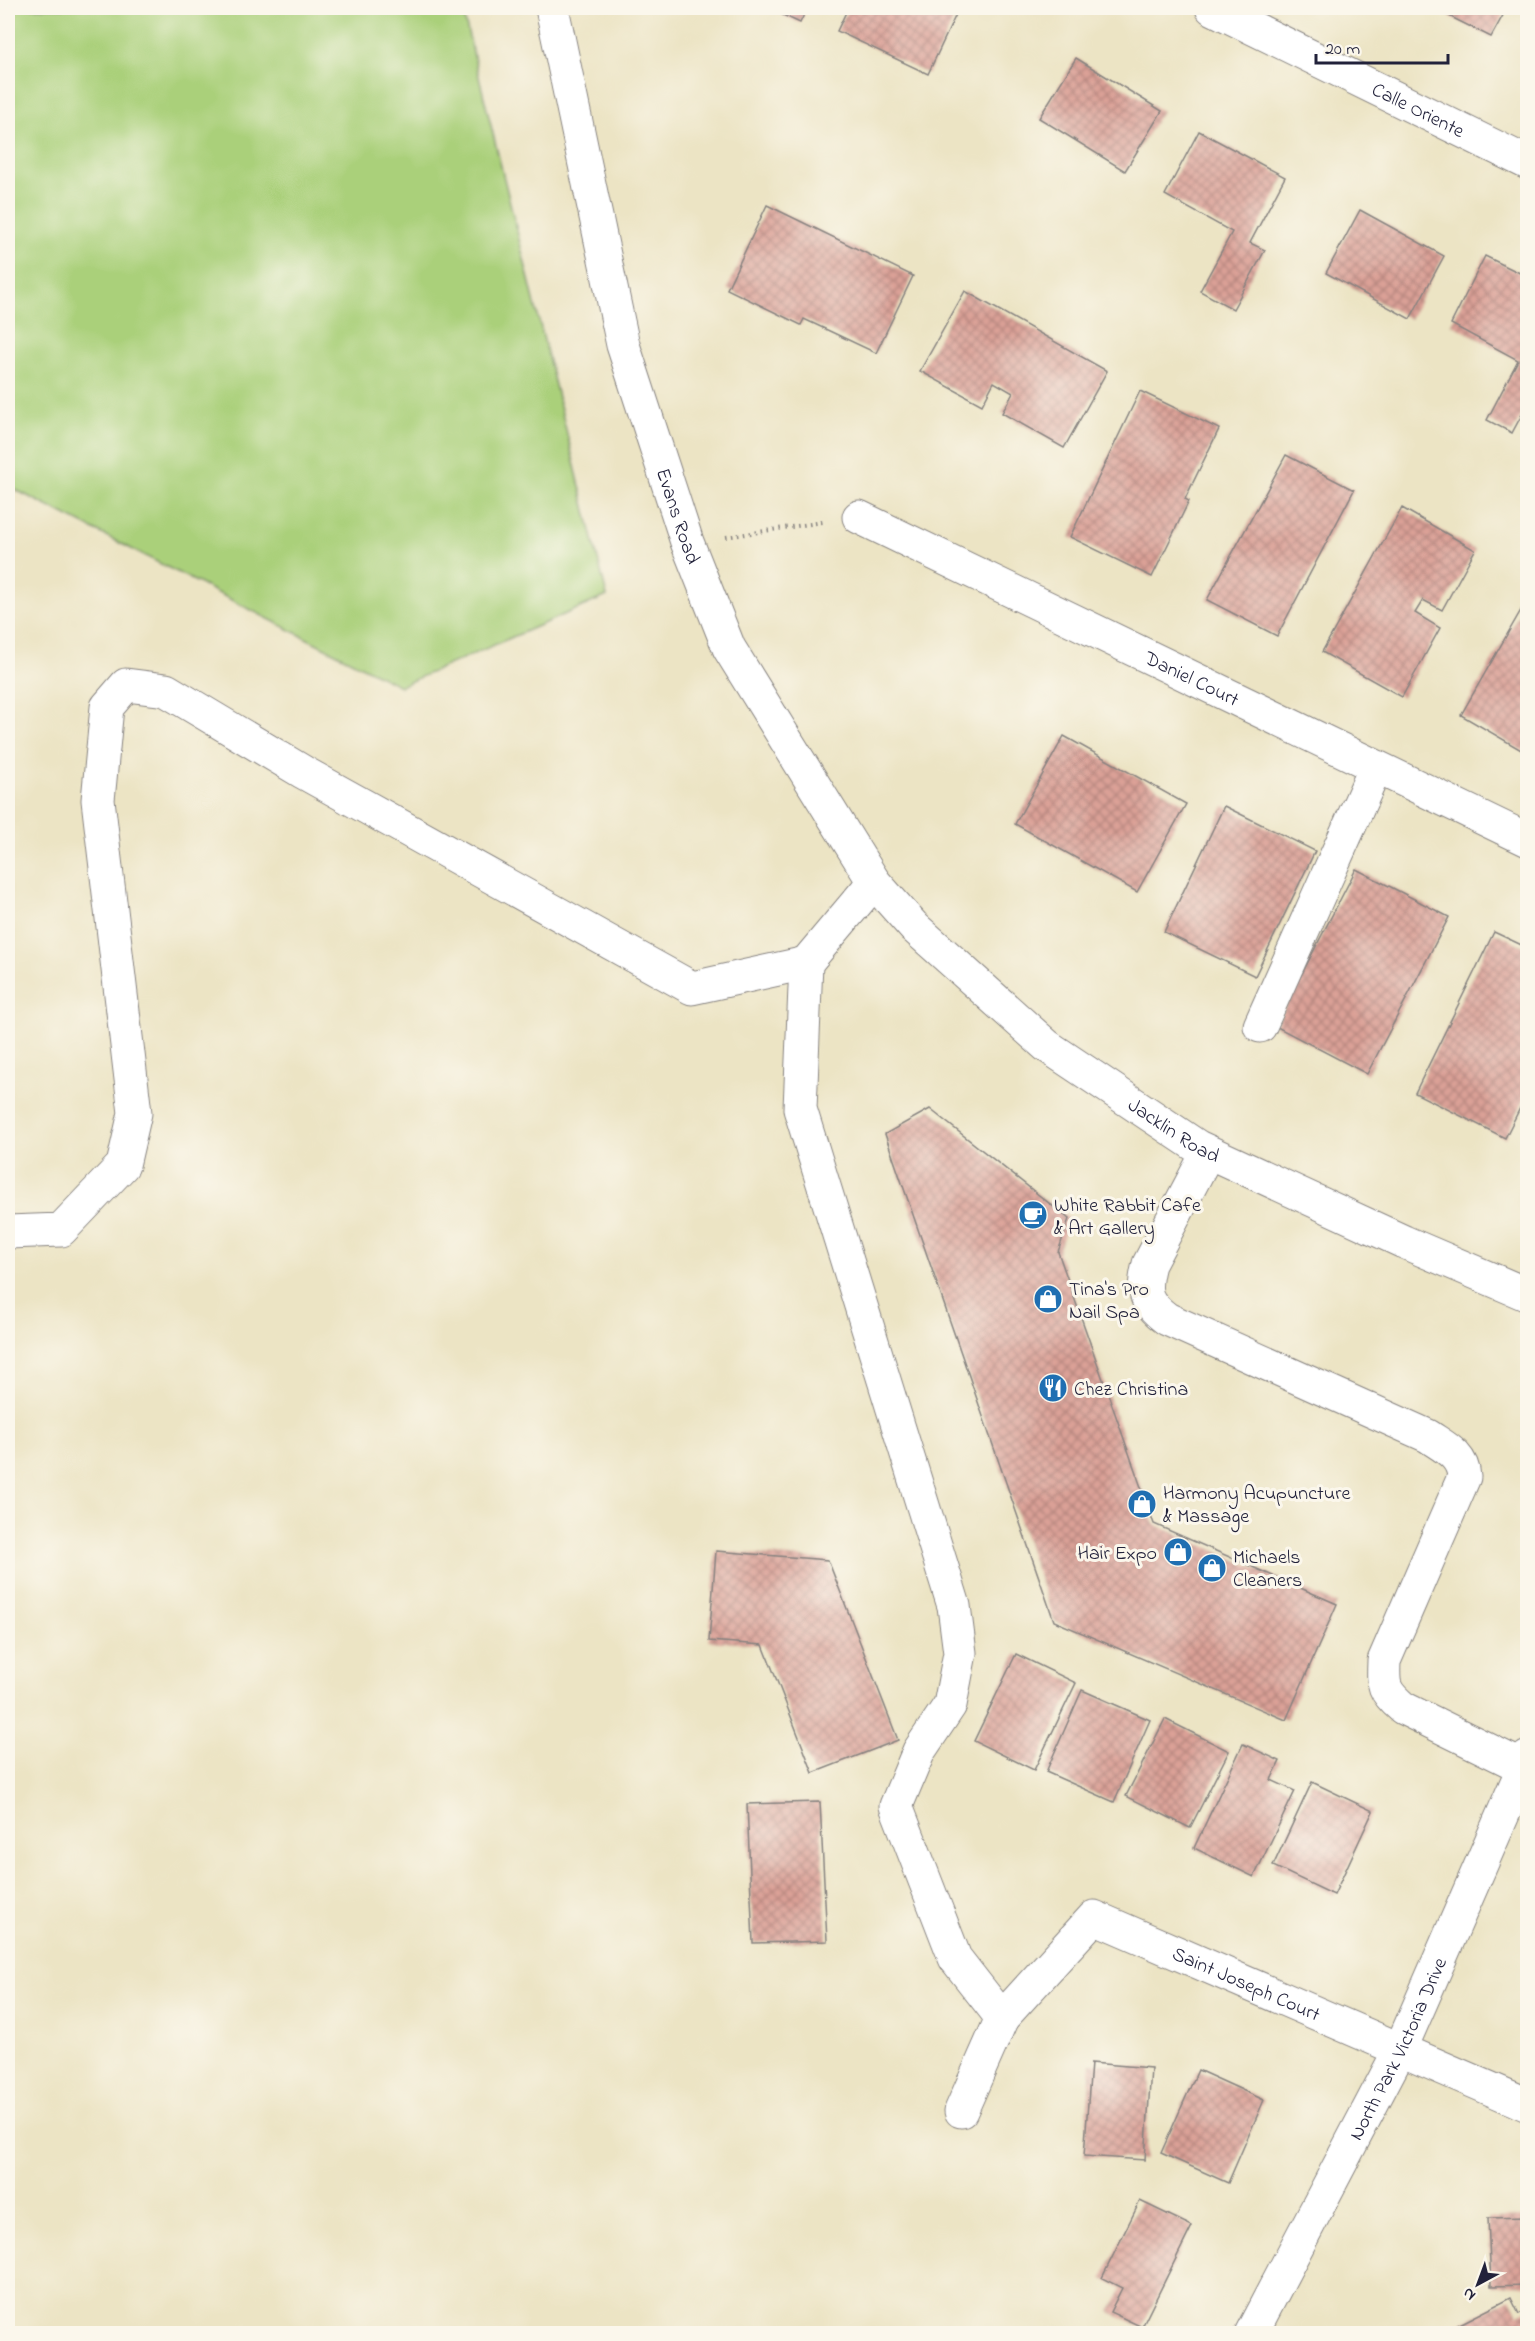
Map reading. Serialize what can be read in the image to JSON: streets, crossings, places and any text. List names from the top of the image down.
{
  "streets": {
    "street": [
      "Calle Oriente",
      "Evans Road",
      "Daniel Court",
      "Jacklin Road",
      "Saint Joseph Court",
      "North Park Victoria Drive"
    ]
  },
  "crossings": [
    ["Evans Road", "Jacklin Road"],
    ["Saint Joseph Court", "North Park Victoria Drive"]
  ],
  "places": {
    "cafe": ["White Rabbit Cafe & Art Gallery"],
    "shop": [
      "Tina's Pro Nail Spa",
      "Harmony Acupuncture & Massage",
      "Hair Expo",
      "Michaels Cleaners"
    ],
    "restaurant": ["Chez Christina"]
  },
  "scale_bar": "20 m",
  "north": "bottom left"
}
